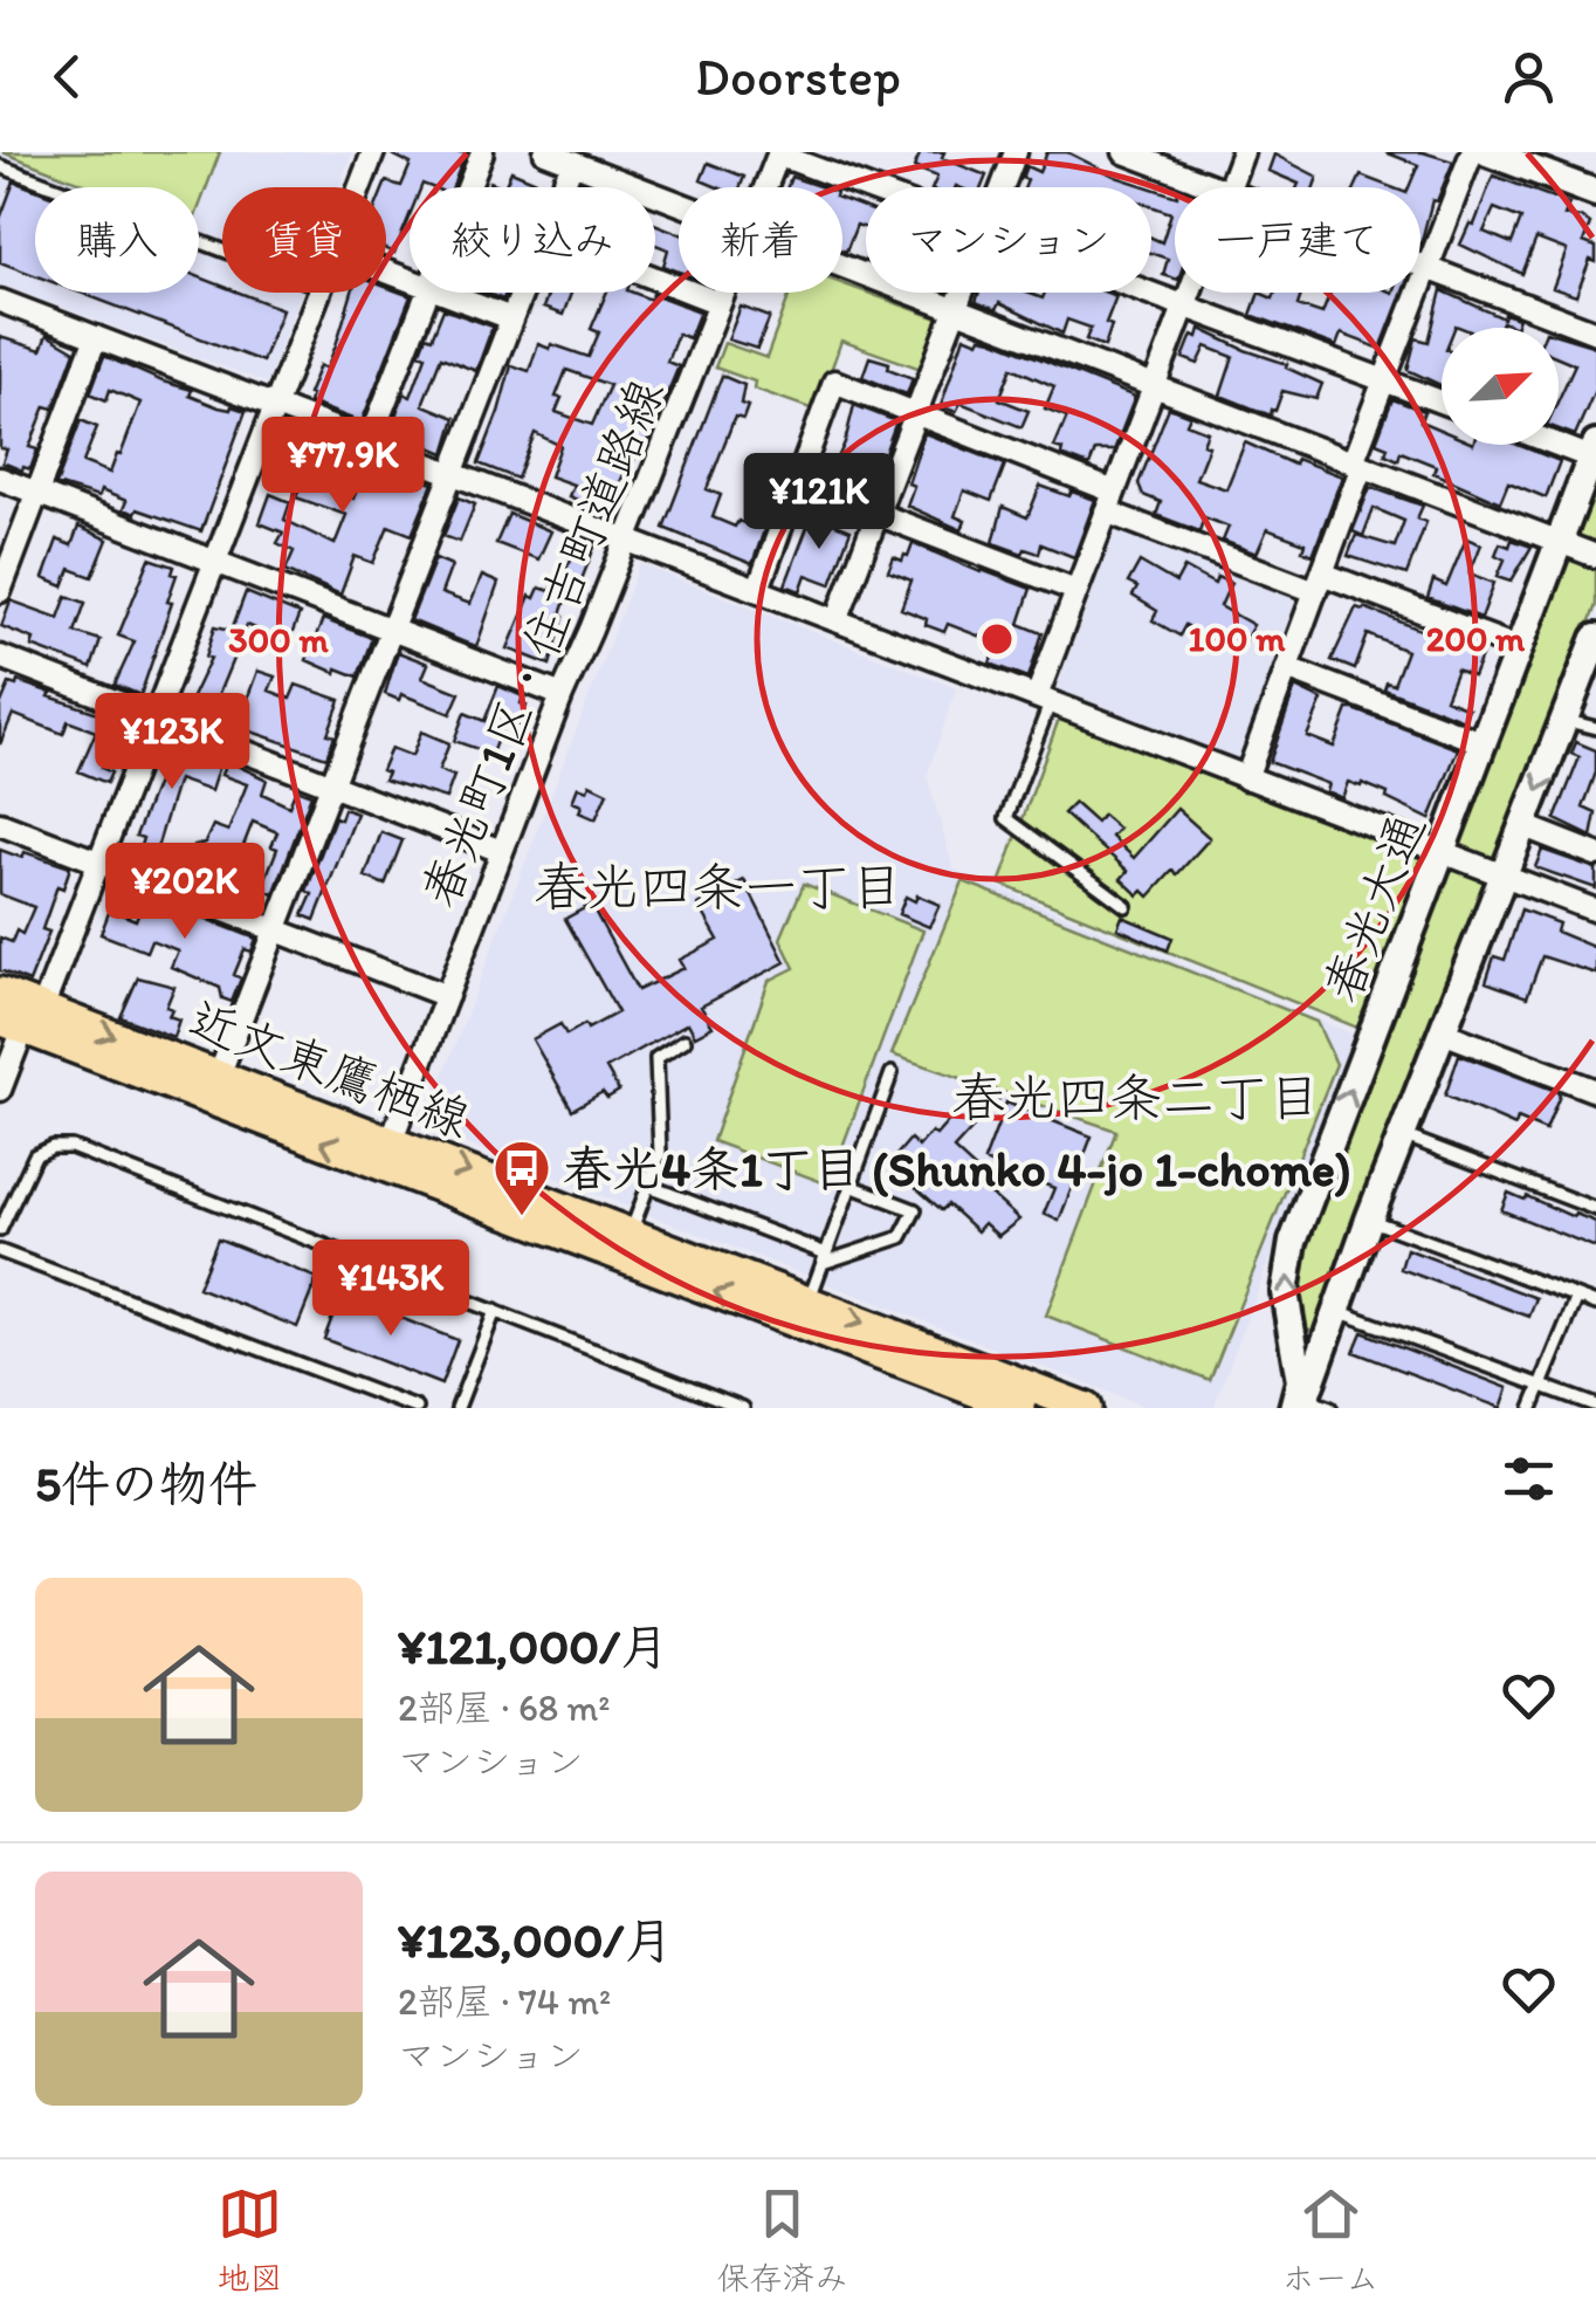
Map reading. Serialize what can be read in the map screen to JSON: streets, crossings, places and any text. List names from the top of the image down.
{
  "streets": {
    "main road": ["近文東鷹栖線"],
    "street": ["春光町1区・住吉町道路線", "春光大通"]
  },
  "crossings": [
    ["春光町1区・住吉町道路線", "近文東鷹栖線"]
  ],
  "districts": ["春光四条一丁目", "春光四条二丁目"],
  "places": {
    "bus stop": ["春光4条1丁目 (Shunko 4-jo 1-chome)"]
  },
  "north": "top right",
  "page": {
    "header": "Doorstep",
    "chip": [
      "購入",
      "賃貸",
      "絞り込み",
      "新着",
      "マンション",
      "一戸建て"
    ],
    "price": [
      "¥77.9K",
      "¥121K",
      "¥123K",
      "¥202K",
      "¥143K"
    ],
    "heading": "5件の物件",
    "list": [
      {
        "name": "¥121,000/月",
        "note": "2部屋 · 68 m² · マンション"
      },
      {
        "name": "¥123,000/月",
        "note": "2部屋 · 74 m² · マンション"
      }
    ],
    "tabs": ["地図", "保存済み", "ホーム"]
  },
  "rings": ["100 m", "200 m", "300 m"]
}
